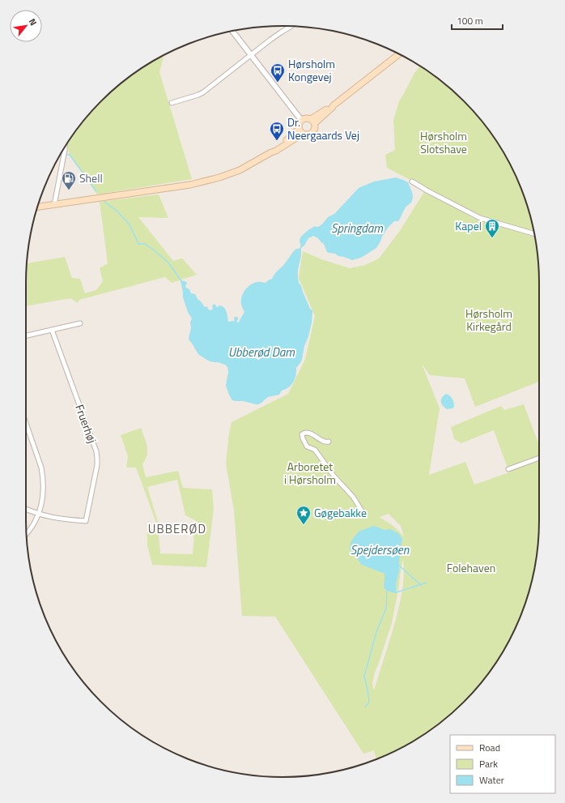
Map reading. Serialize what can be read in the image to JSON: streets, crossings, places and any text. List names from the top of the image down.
{
  "streets": {
    "street": ["Fruerhøj"]
  },
  "districts": ["UBBERØD"],
  "water": ["Springdam", "Ubberød Dam", "Spejdersøen"],
  "parks": [
    "Hørsholm Slotshave",
    "Hørsholm Kirkegård",
    "Arboretet i Hørsholm",
    "Folehaven"
  ],
  "places": {
    "bus stop": ["Hørsholm Kongevej", "Dr. Neergaards Vej"],
    "fuel station": ["Shell"],
    "building": ["Kapel"],
    "place": ["Gøgebakke"]
  },
  "legend": ["Road", "Park", "Water"],
  "scale_bar": "100 m",
  "north": "top right"
}
